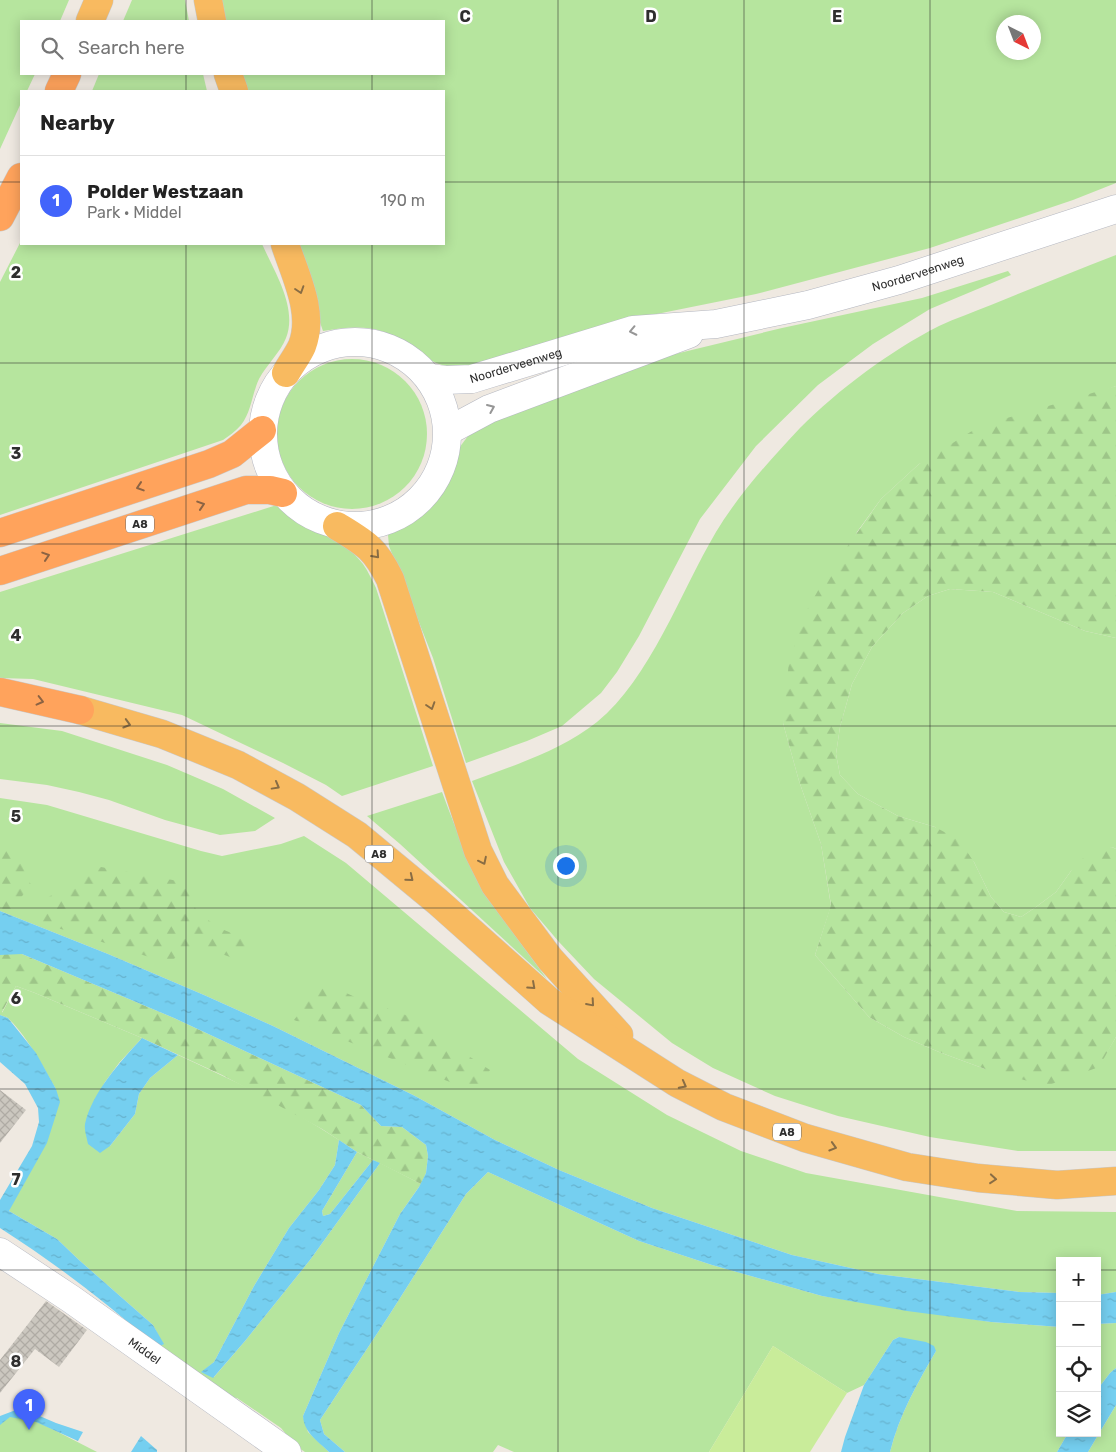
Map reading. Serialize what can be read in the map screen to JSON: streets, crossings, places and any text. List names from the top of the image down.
{
  "streets": {
    "highway": ["A8"],
    "street": ["Noorderveenweg", "Middel"]
  },
  "north": "bottom right",
  "page": {
    "search": "Search here",
    "heading": "Nearby",
    "list": [
      {
        "mark": "1",
        "name": "Polder Westzaan",
        "note": "Park · Middel",
        "value": "190 m"
      }
    ],
    "map_buttons": ["+", "−"],
    "pins": "1"
  },
  "grid": {
    "columns": ["C", "D", "E"],
    "rows": [
      "2",
      "3",
      "4",
      "5",
      "6",
      "7",
      "8"
    ]
  }
}
